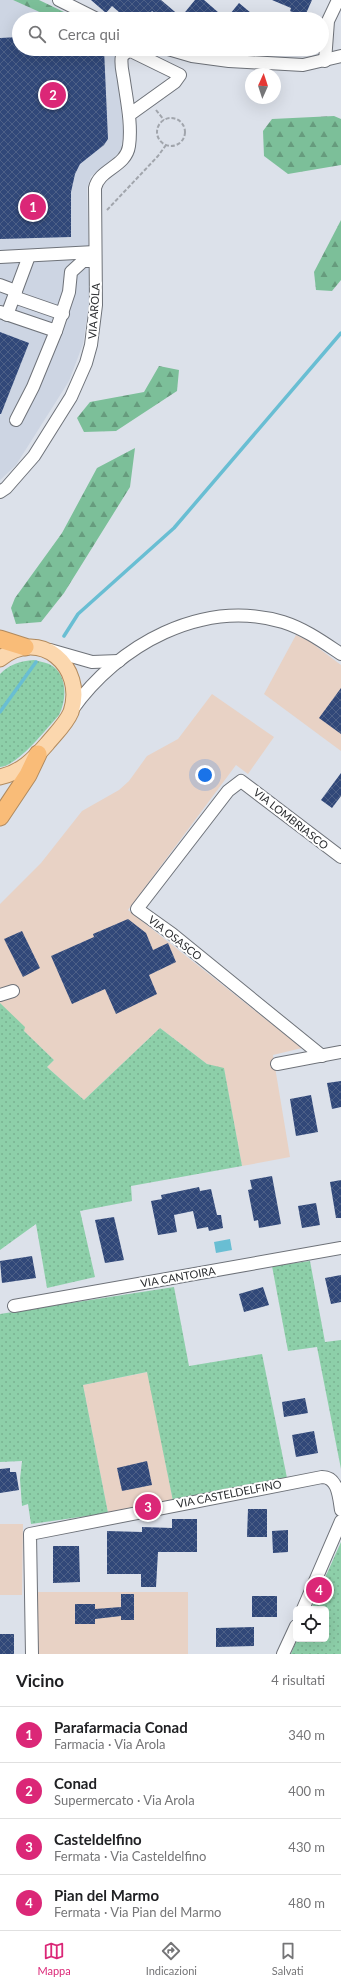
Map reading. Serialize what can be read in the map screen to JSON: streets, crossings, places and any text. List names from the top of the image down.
{
  "streets": {
    "street": [
      "VIA AROLA",
      "VIA LOMBRIASCO",
      "VIA OSASCO",
      "VIA CANTOIRA",
      "VIA CASTELDELFINO"
    ]
  },
  "crossings": [
    ["VIA LOMBRIASCO", "VIA OSASCO"]
  ],
  "north": "top",
  "page": {
    "search": "Cerca qui",
    "pins": [
      "2",
      "1",
      "3",
      "4"
    ],
    "heading": ["Vicino", "4 risultati"],
    "list": [
      {
        "mark": "1",
        "name": "Parafarmacia Conad",
        "note": "Farmacia · Via Arola",
        "value": "340 m"
      },
      {
        "mark": "2",
        "name": "Conad",
        "note": "Supermercato · Via Arola",
        "value": "400 m"
      },
      {
        "mark": "3",
        "name": "Casteldelfino",
        "note": "Fermata · Via Casteldelfino",
        "value": "430 m"
      },
      {
        "mark": "4",
        "name": "Pian del Marmo",
        "note": "Fermata · Via Pian del Marmo",
        "value": "480 m"
      }
    ],
    "nav": ["Mappa", "Indicazioni", "Salvati"]
  }
}
